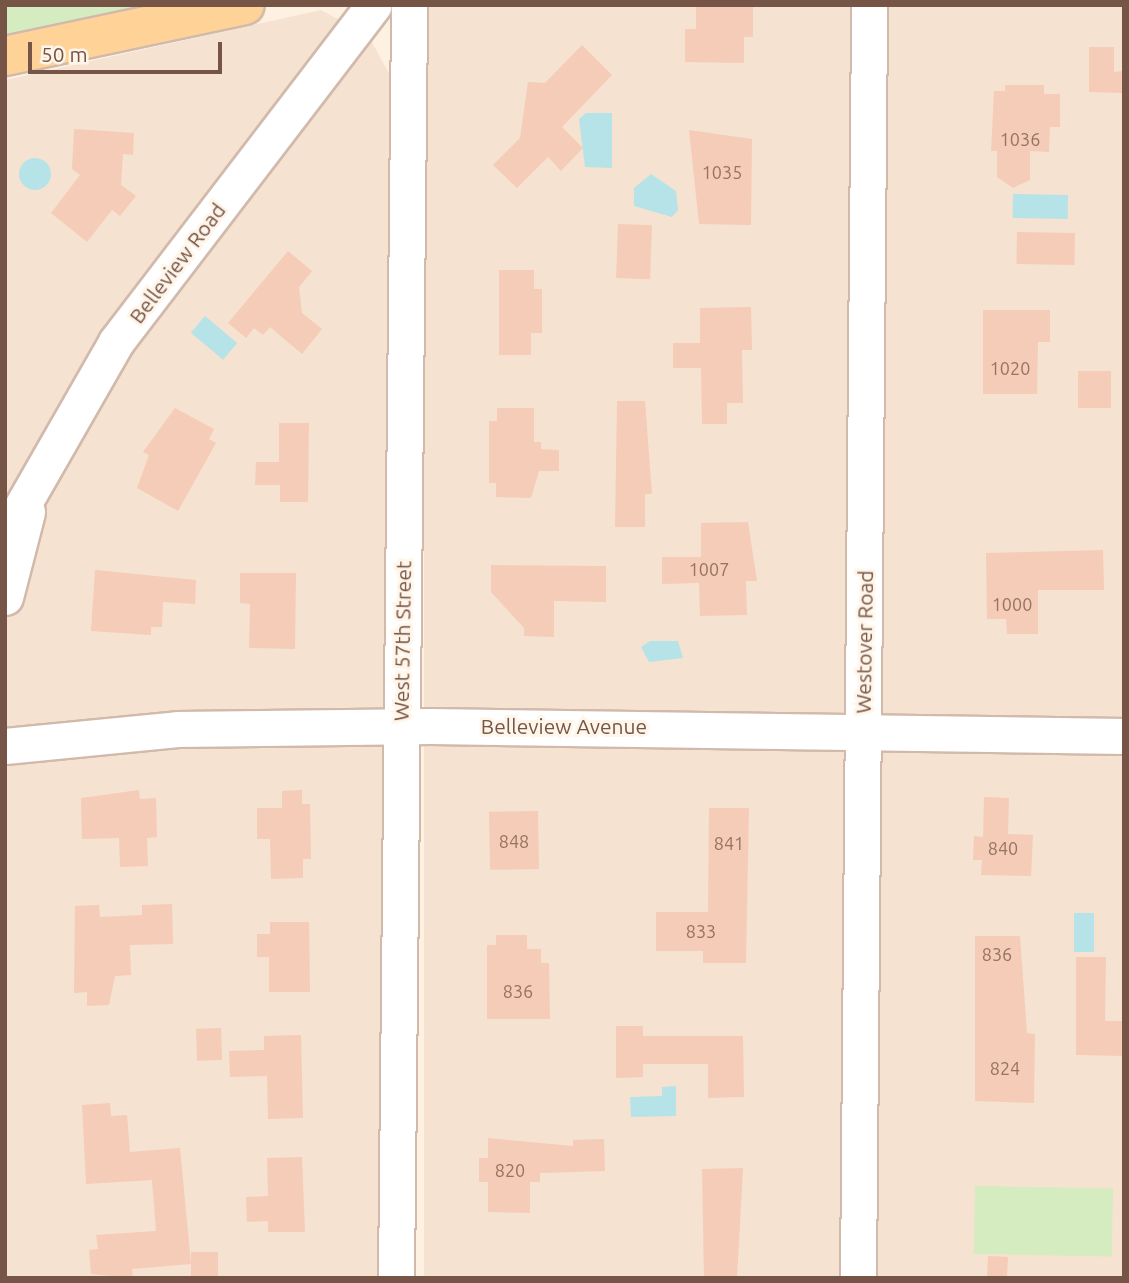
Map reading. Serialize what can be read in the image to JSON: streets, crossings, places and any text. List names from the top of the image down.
{
  "streets": {
    "street": [
      "Belleview Road",
      "West 57th Street",
      "Westover Road",
      "Belleview Avenue"
    ]
  },
  "crossings": [
    ["West 57th Street", "Belleview Avenue"],
    ["Westover Road", "Belleview Avenue"]
  ],
  "house_numbers": [
    "1036",
    "1035",
    "1020",
    "1007",
    "1000",
    "848",
    "841",
    "840",
    "833",
    "836",
    "836",
    "824",
    "820"
  ],
  "scale_bar": "50 m"
}
